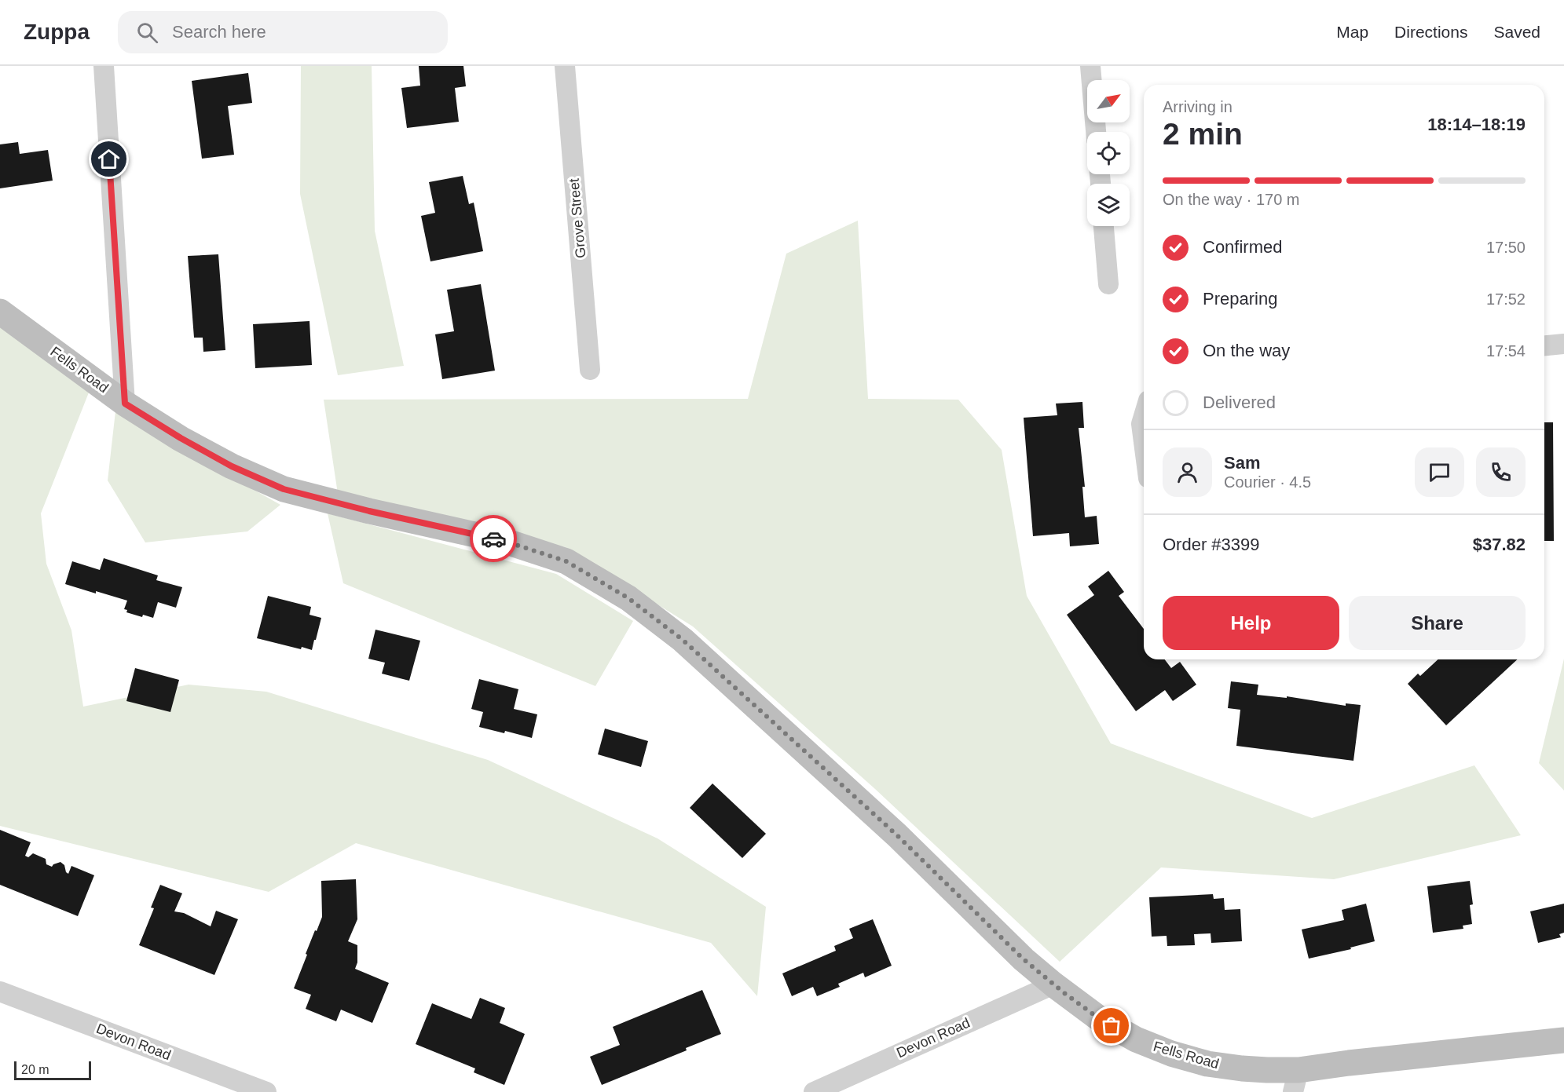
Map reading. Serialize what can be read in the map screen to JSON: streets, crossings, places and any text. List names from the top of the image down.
{
  "streets": {
    "street": ["Grove Street", "Fells Road", "Devon Road"]
  },
  "crossings": [
    ["Fells Road", "Devon Road"]
  ],
  "scale_bar": "20 m",
  "north": "top right",
  "page": {
    "header": "Zuppa",
    "search": "Search here",
    "nav": ["Map", "Directions", "Saved"],
    "heading": ["2 min", "Arriving in", "18:14–18:19"],
    "panel": [
      "Sam",
      "Courier · 4.5",
      "Order #3399",
      "$37.82"
    ],
    "bar": "On the way · 170 m",
    "list": [
      ["Confirmed", "17:50"],
      ["Preparing", "17:52"],
      ["On the way", "17:54"],
      "Delivered"
    ],
    "buttons": ["Help", "Share"],
    "scale": "20 m"
  }
}
